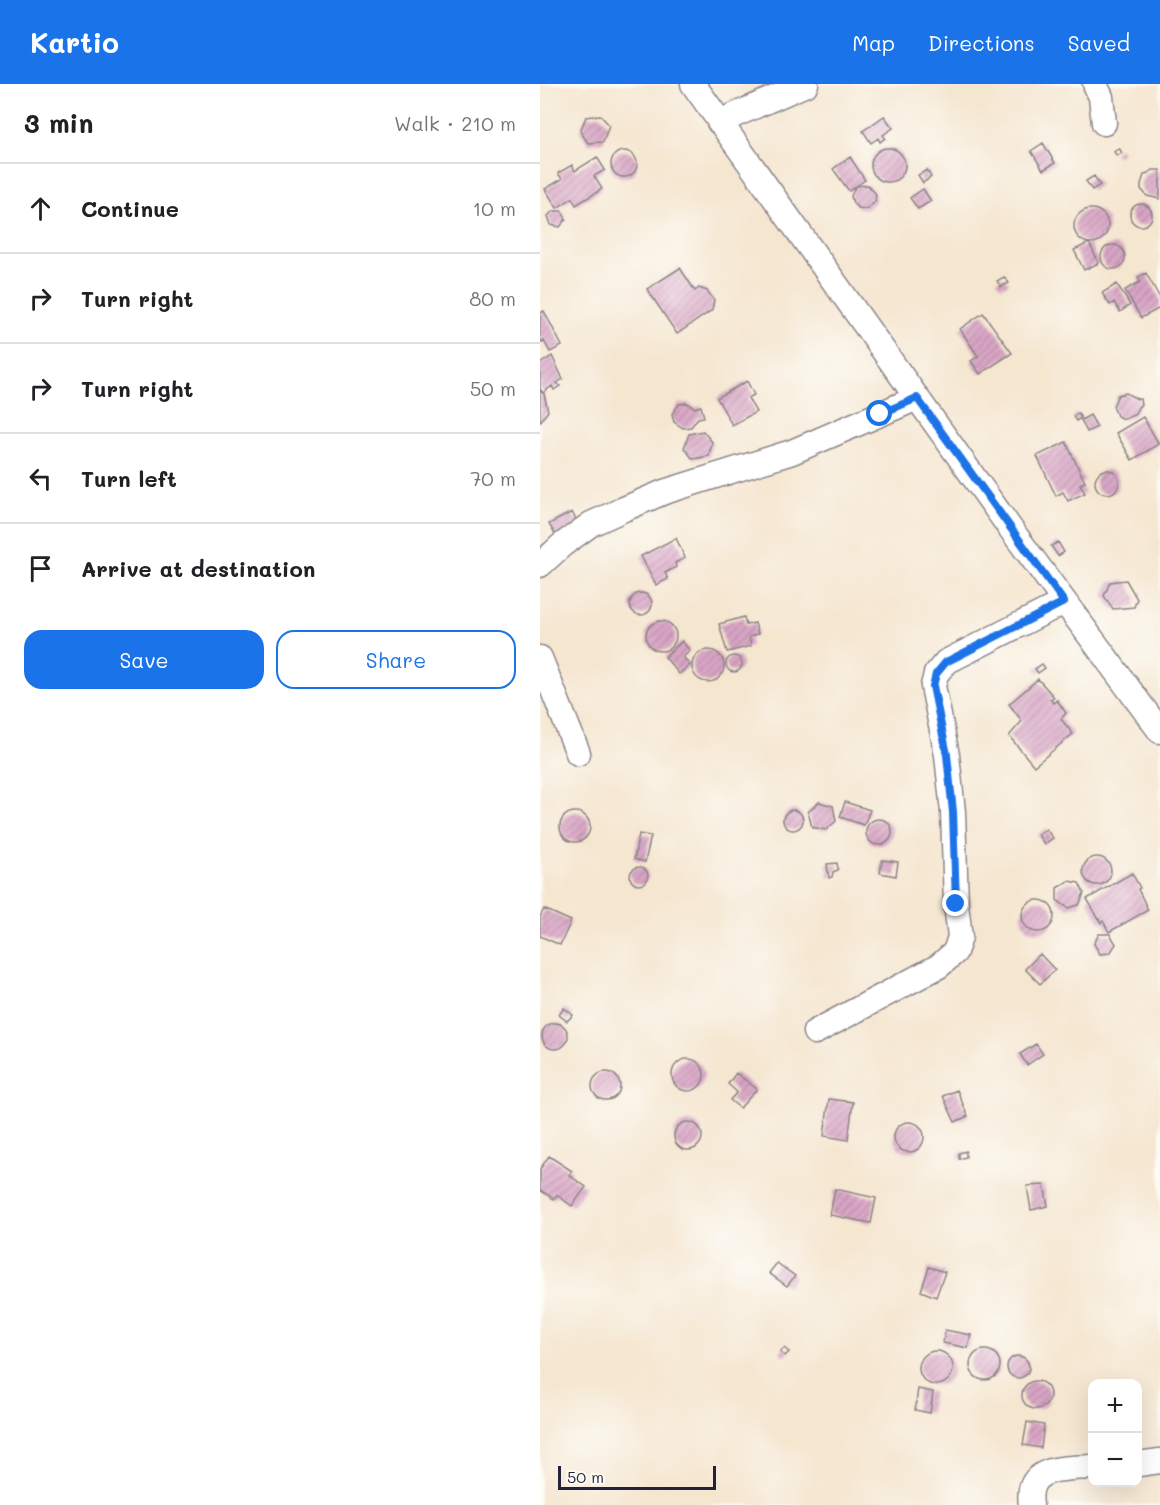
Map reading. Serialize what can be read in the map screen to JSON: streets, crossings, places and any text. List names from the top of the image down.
{
  "scale_bar": "50 m",
  "page": {
    "header": "Kartio",
    "nav": ["Map", "Directions", "Saved"],
    "heading": ["3 min", "Walk · 210 m"],
    "list": [
      ["Continue", "10 m"],
      ["Turn right", "80 m"],
      ["Turn right", "50 m"],
      ["Turn left", "70 m"],
      "Arrive at destination"
    ],
    "buttons": ["Save", "Share"],
    "map_buttons": ["+", "−"],
    "scale": "50 m"
  }
}
